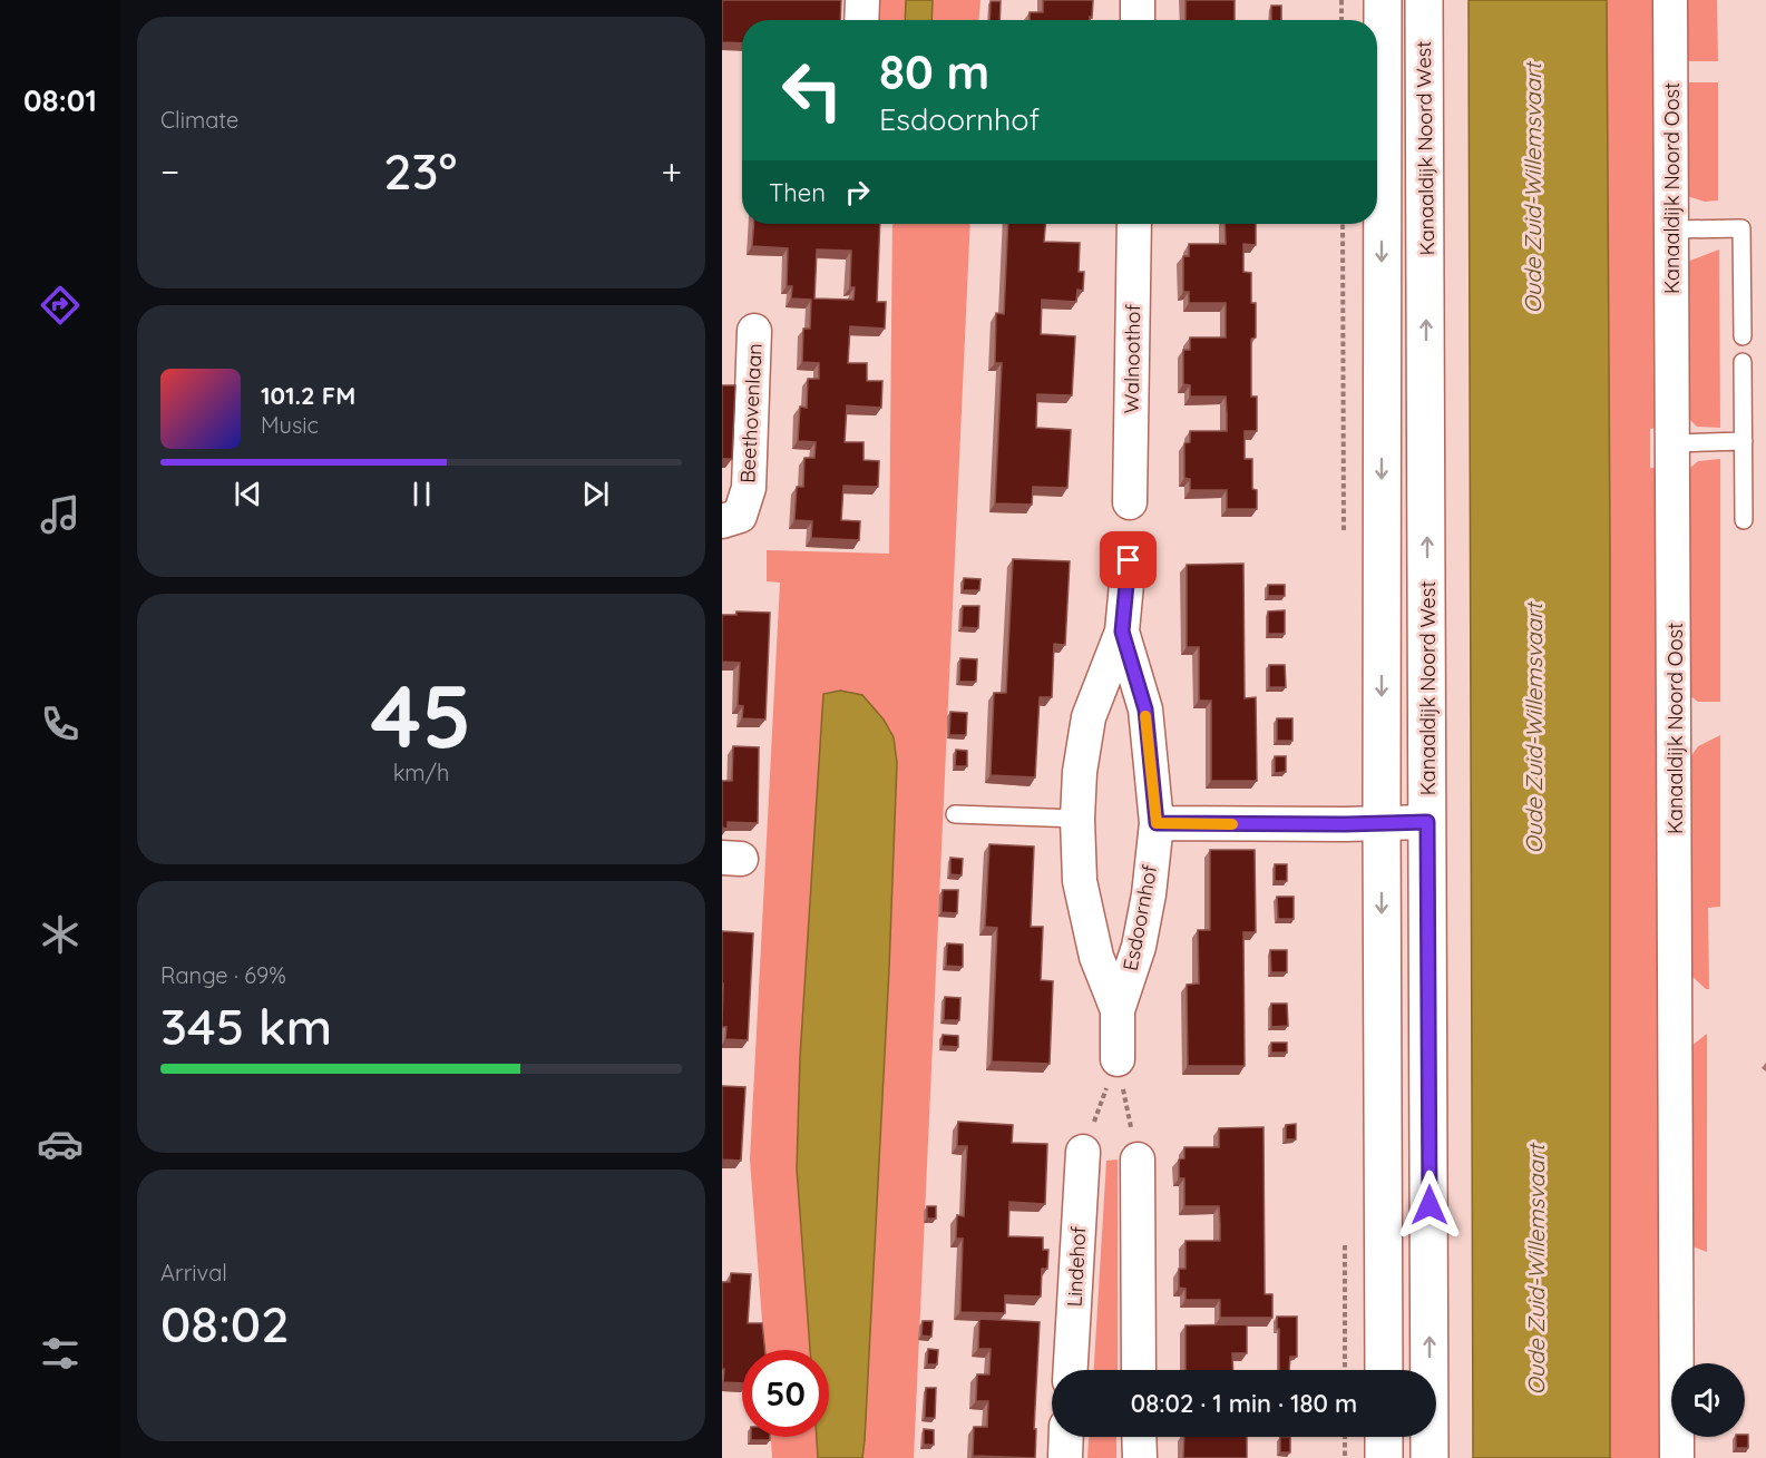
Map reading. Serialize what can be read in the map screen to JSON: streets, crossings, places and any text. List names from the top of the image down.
{
  "streets": {
    "main road": ["Kanaaldijk Noord West"],
    "street": [
      "Kanaaldijk Noord Oost",
      "Walnoothof",
      "Beethovenlaan",
      "Esdoornhof",
      "Lindehof"
    ]
  },
  "water": ["Oude Zuid-Willemsvaart"],
  "page": {
    "tabs": "08:01",
    "tile": [
      "Climate",
      ["45", "km/h"],
      ["Range · 69%", "345 km"],
      ["Arrival", "08:02"]
    ],
    "turn": ["80 m", "Esdoornhof"],
    "heat": ["−", "23°", "+"],
    "then": "Then",
    "song": ["101.2 FM", "Music"],
    "limit": "50",
    "trip": "08:02 · 1 min · 180 m"
  }
}
